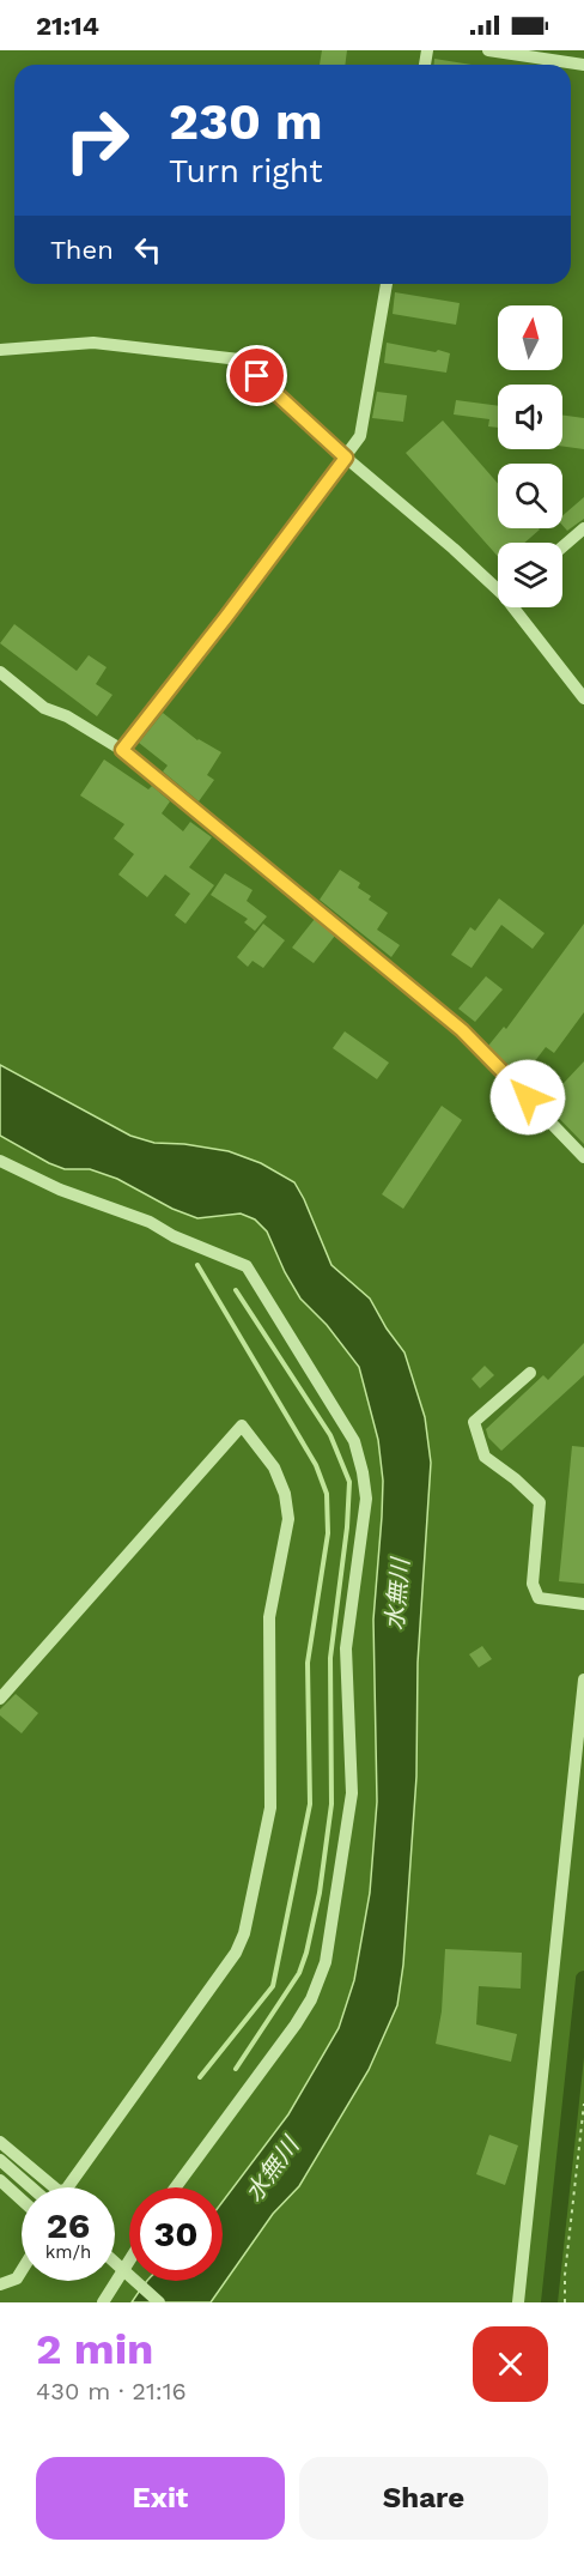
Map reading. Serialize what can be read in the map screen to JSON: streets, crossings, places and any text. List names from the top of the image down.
{
  "water": ["水無川"],
  "north": "top",
  "page": {
    "status": "21:14",
    "turn": ["230 m", "Turn right"],
    "then": "Then",
    "speed": "26 km/h",
    "limit": "30",
    "heading": ["2 min", "430 m · 21:16"],
    "buttons": ["Exit", "Share"]
  }
}
